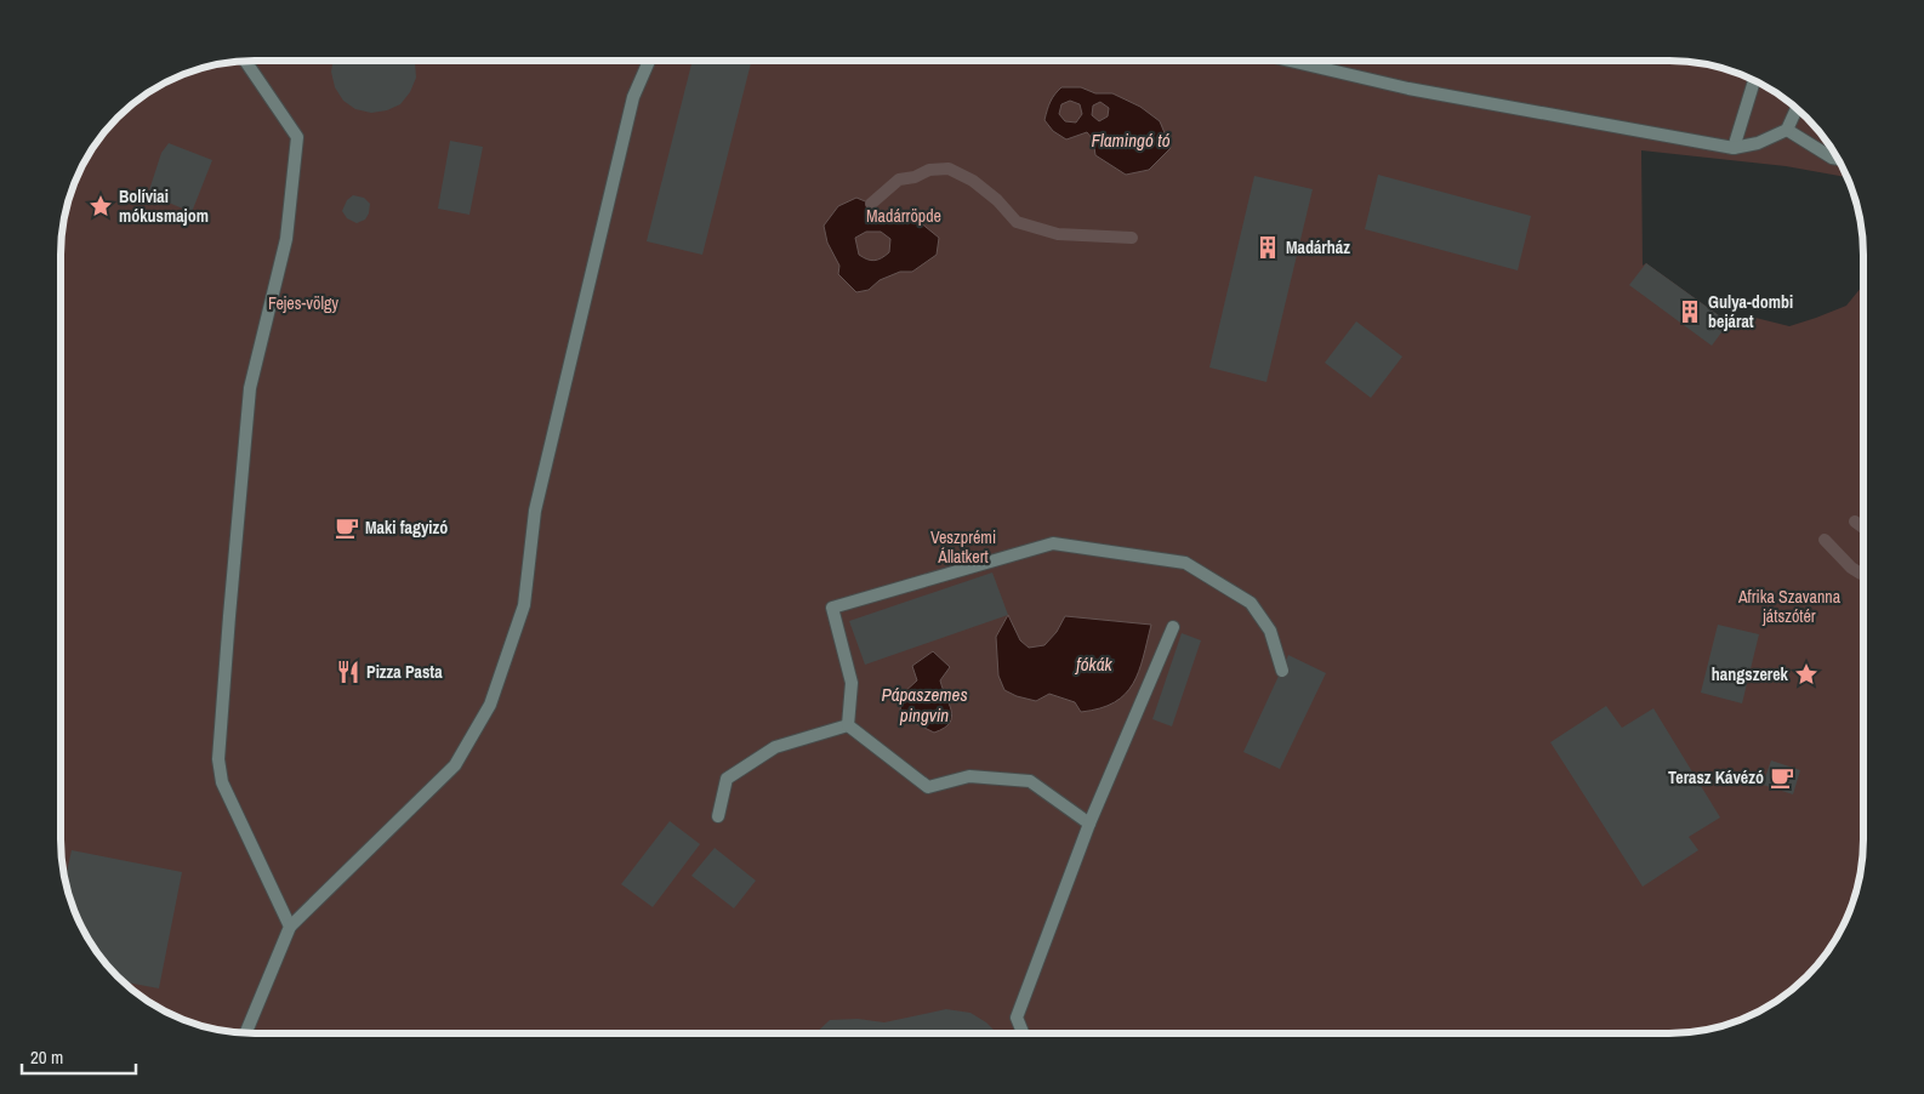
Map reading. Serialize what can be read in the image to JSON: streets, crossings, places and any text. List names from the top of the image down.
{
  "water": ["Flamingó tó", "fókák", "Pápaszemes pingvin"],
  "parks": [
    "Madárröpde",
    "Fejes-völgy",
    "Veszprémi Állatkert",
    "Afrika Szavanna játszótér"
  ],
  "places": {
    "place": ["Bolíviai mókusmajom", "hangszerek"],
    "building": ["Madárház", "Gulya-dombi bejárat"],
    "cafe": ["Maki fagyizó", "Terasz Kávézó"],
    "restaurant": ["Pizza Pasta"]
  },
  "scale_bar": "20 m"
}
